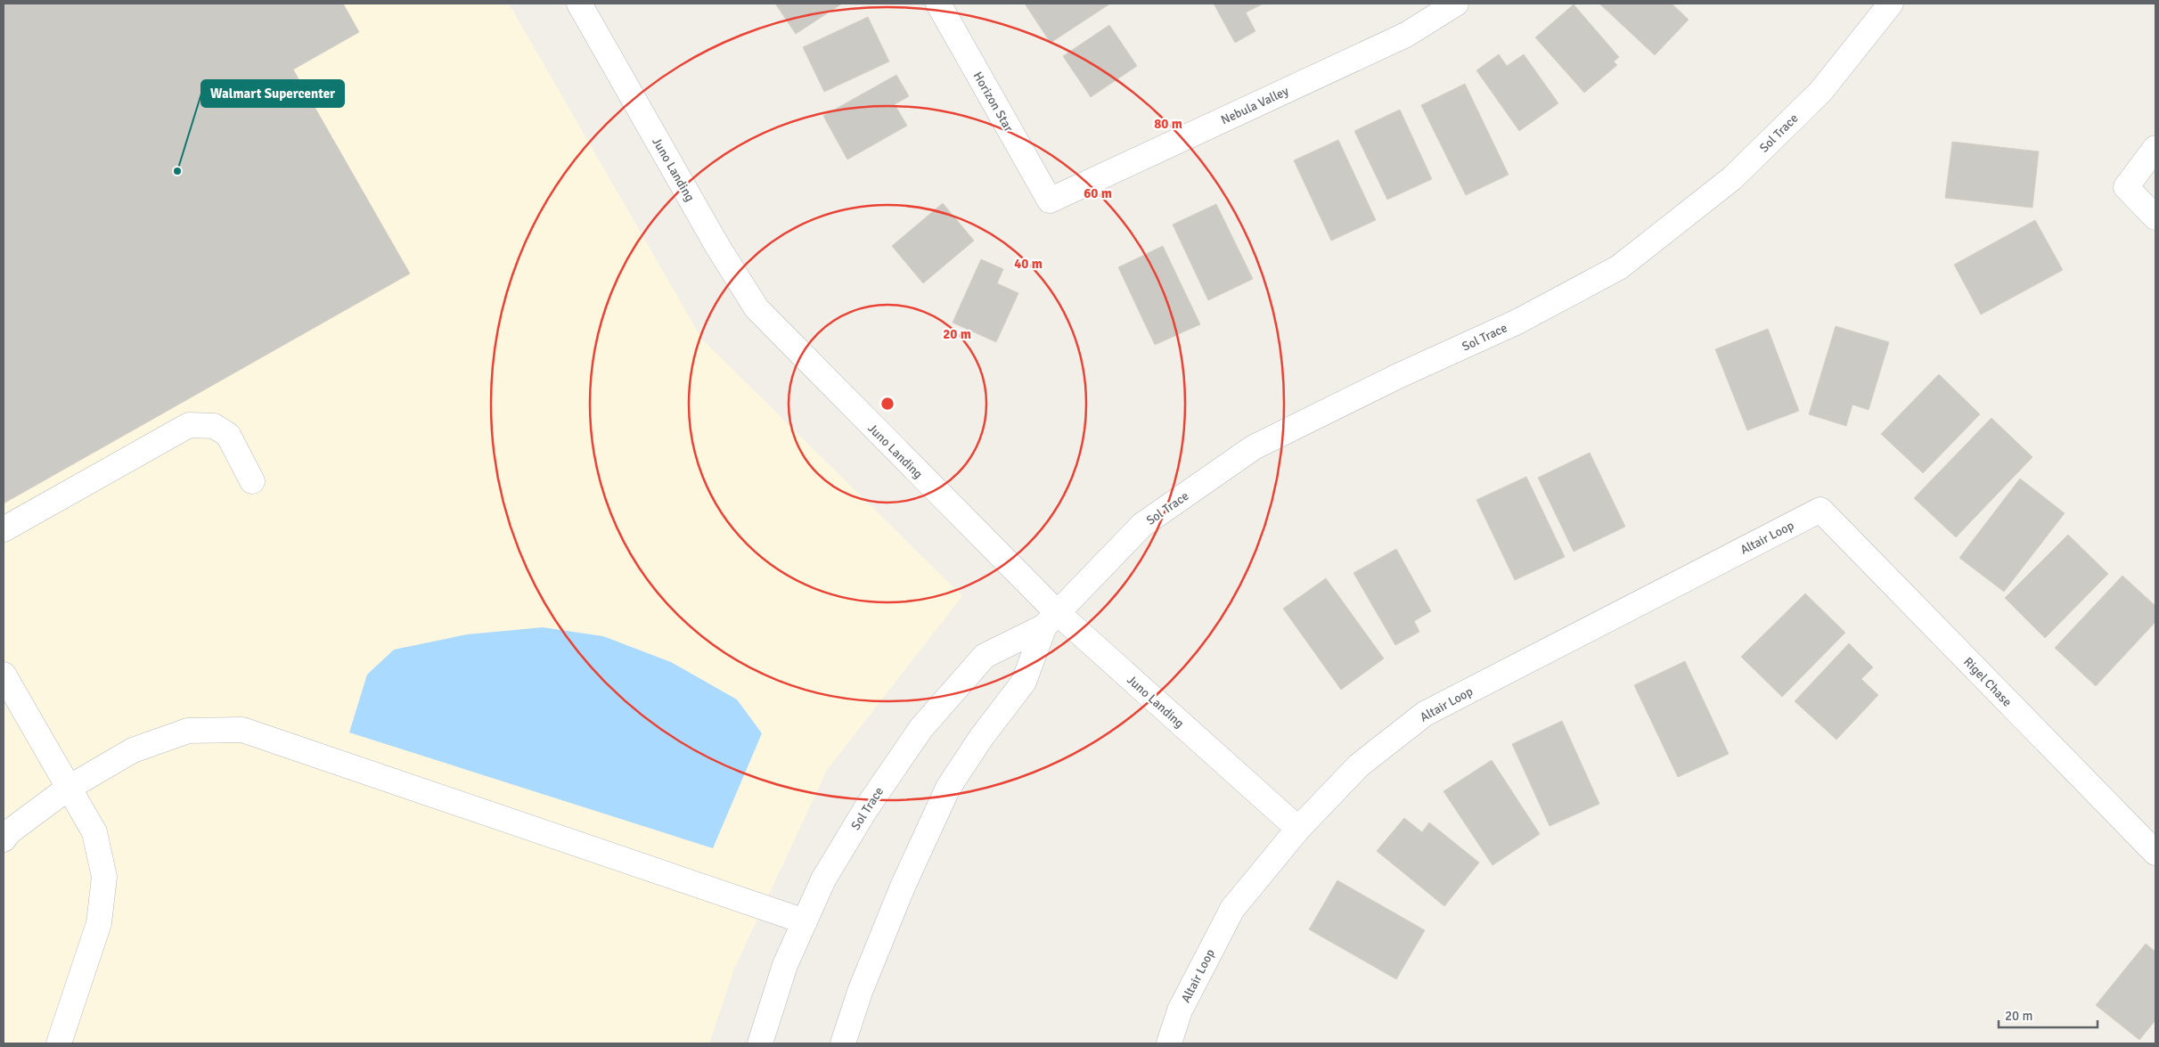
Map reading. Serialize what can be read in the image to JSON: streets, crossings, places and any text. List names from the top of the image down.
{
  "streets": {
    "street": [
      "Horizon Star",
      "Nebula Valley",
      "Sol Trace",
      "Juno Landing",
      "Altair Loop",
      "Rigel Chase"
    ]
  },
  "crossings": [
    ["Horizon Star", "Nebula Valley"],
    ["Sol Trace", "Juno Landing"],
    ["Juno Landing", "Altair Loop"],
    ["Altair Loop", "Rigel Chase"]
  ],
  "places": ["Walmart Supercenter"],
  "scale_bar": "20 m",
  "rings": [
    "80 m",
    "60 m",
    "40 m",
    "20 m"
  ]
}
